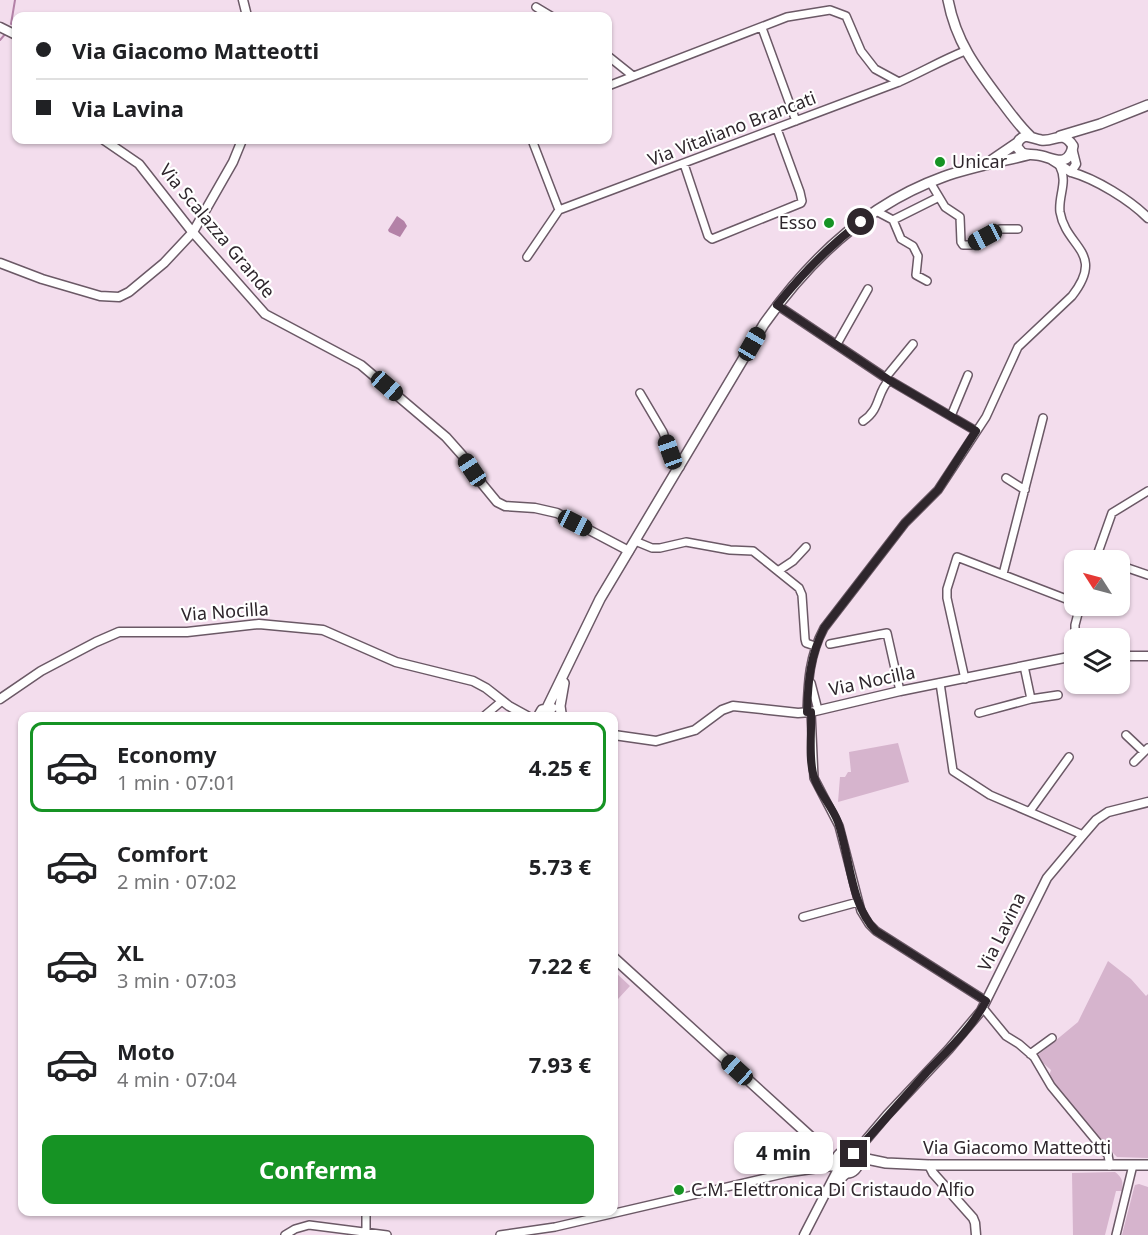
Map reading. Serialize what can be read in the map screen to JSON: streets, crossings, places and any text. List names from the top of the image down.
{
  "streets": {
    "main road": ["Via Giacomo Matteotti"],
    "street": [
      "Via Vitaliano Brancati",
      "Via Scalazza Grande",
      "Via Nocilla",
      "Via Lavina"
    ]
  },
  "places": ["Unicar", "Esso", "C.M. Elettronica Di Cristaudo Alfio"],
  "north": "top left",
  "page": {
    "banner": ["Via Giacomo Matteotti", "Via Lavina"],
    "list": [
      {
        "name": "Economy",
        "note": "1 min · 07:01",
        "value": "4.25 €"
      },
      {
        "name": "Comfort",
        "note": "2 min · 07:02",
        "value": "5.73 €"
      },
      {
        "name": "XL",
        "note": "3 min · 07:03",
        "value": "7.22 €"
      },
      {
        "name": "Moto",
        "note": "4 min · 07:04",
        "value": "7.93 €"
      }
    ],
    "buttons": "Conferma",
    "bubble": "4 min"
  }
}
